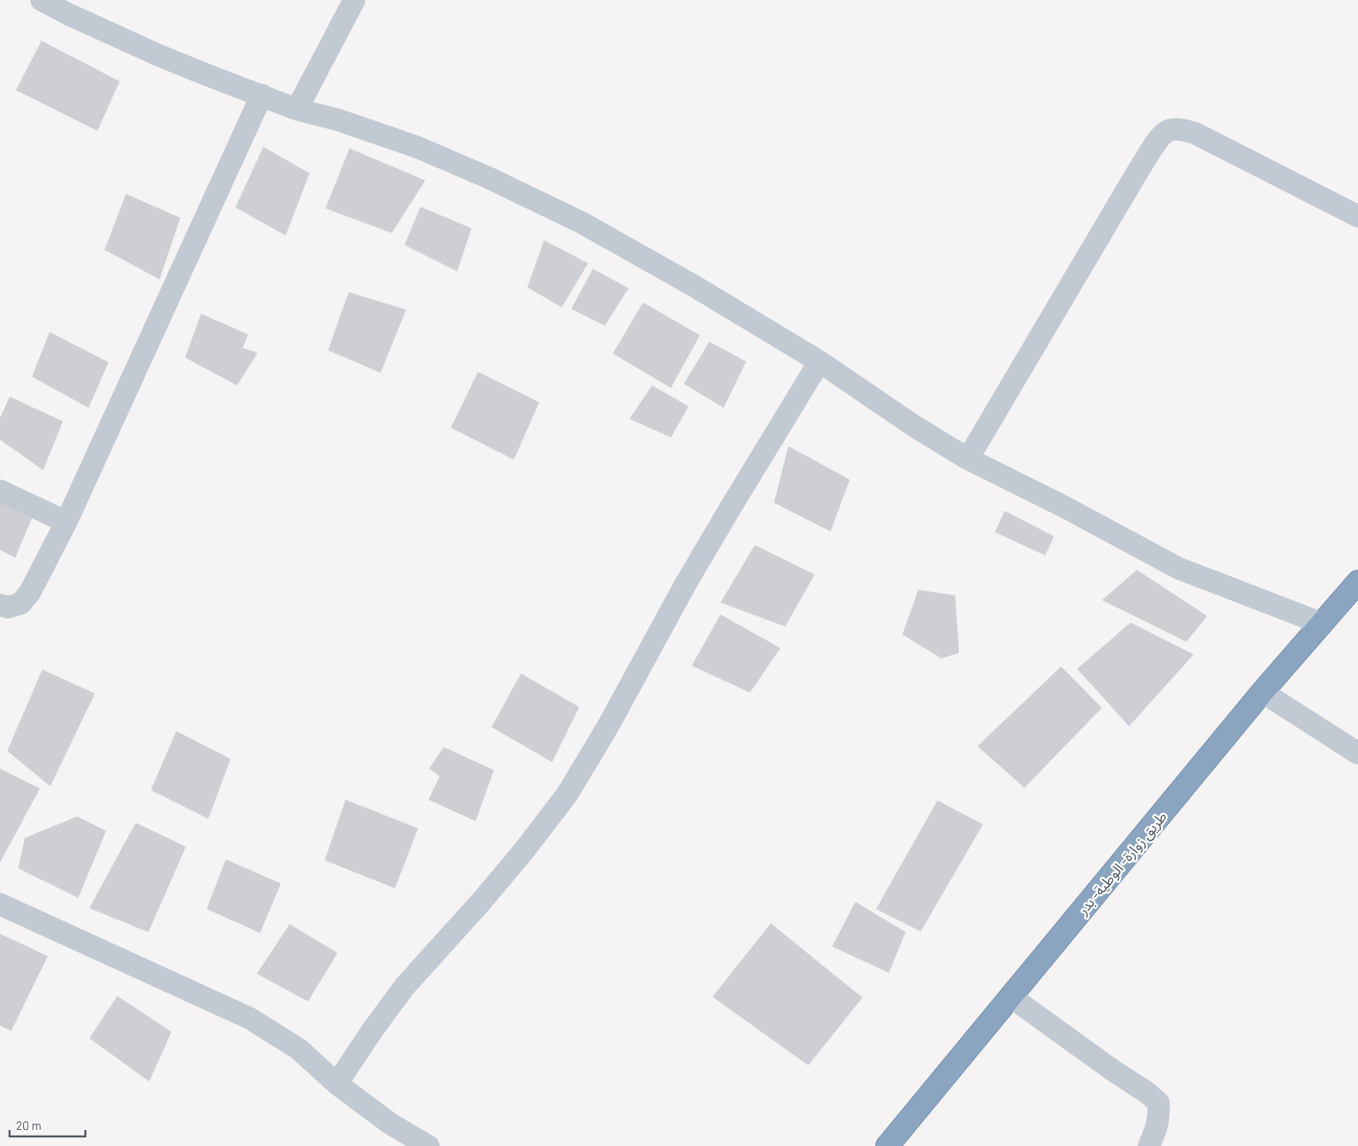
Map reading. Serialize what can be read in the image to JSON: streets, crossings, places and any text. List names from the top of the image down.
{
  "streets": {
    "highway": ["طريق زوارة- الوطية- بدر"]
  },
  "scale_bar": "20 m"
}
